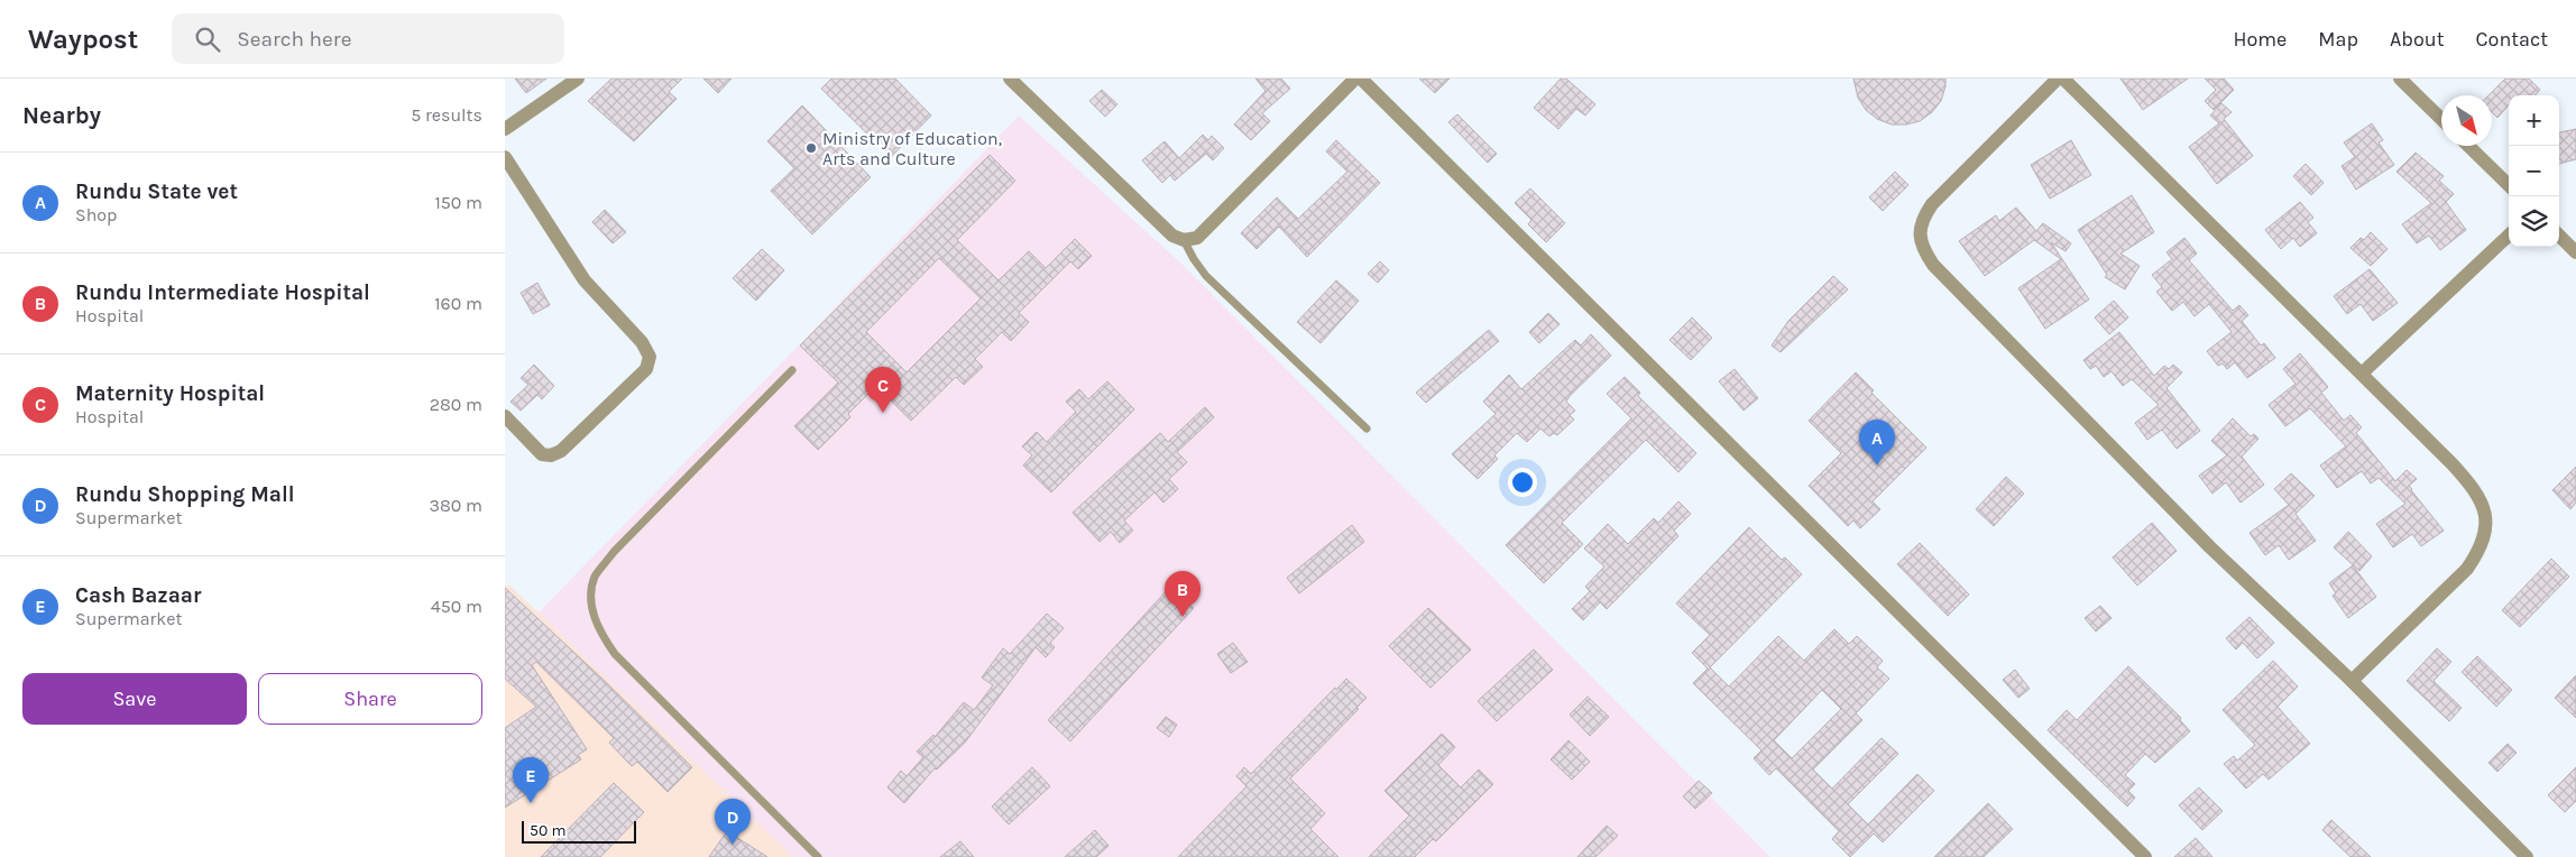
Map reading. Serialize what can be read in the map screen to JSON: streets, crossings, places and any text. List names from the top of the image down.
{
  "places": ["Ministry of Education, Arts and Culture"],
  "scale_bar": "50 m",
  "north": "bottom right",
  "page": {
    "header": "Waypost",
    "search": "Search here",
    "nav": [
      "Home",
      "Map",
      "About",
      "Contact"
    ],
    "heading": ["Nearby", "5 results"],
    "map_buttons": ["+", "−"],
    "list": [
      {
        "mark": "A",
        "name": "Rundu State vet",
        "note": "Shop",
        "value": "150 m"
      },
      {
        "mark": "B",
        "name": "Rundu Intermediate Hospital",
        "note": "Hospital",
        "value": "160 m"
      },
      {
        "mark": "C",
        "name": "Maternity Hospital",
        "note": "Hospital",
        "value": "280 m"
      },
      {
        "mark": "D",
        "name": "Rundu Shopping Mall",
        "note": "Supermarket",
        "value": "380 m"
      },
      {
        "mark": "E",
        "name": "Cash Bazaar",
        "note": "Supermarket",
        "value": "450 m"
      }
    ],
    "pins": [
      "C",
      "A",
      "B",
      "E",
      "D"
    ],
    "buttons": ["Save", "Share"],
    "scale": "50 m"
  }
}
